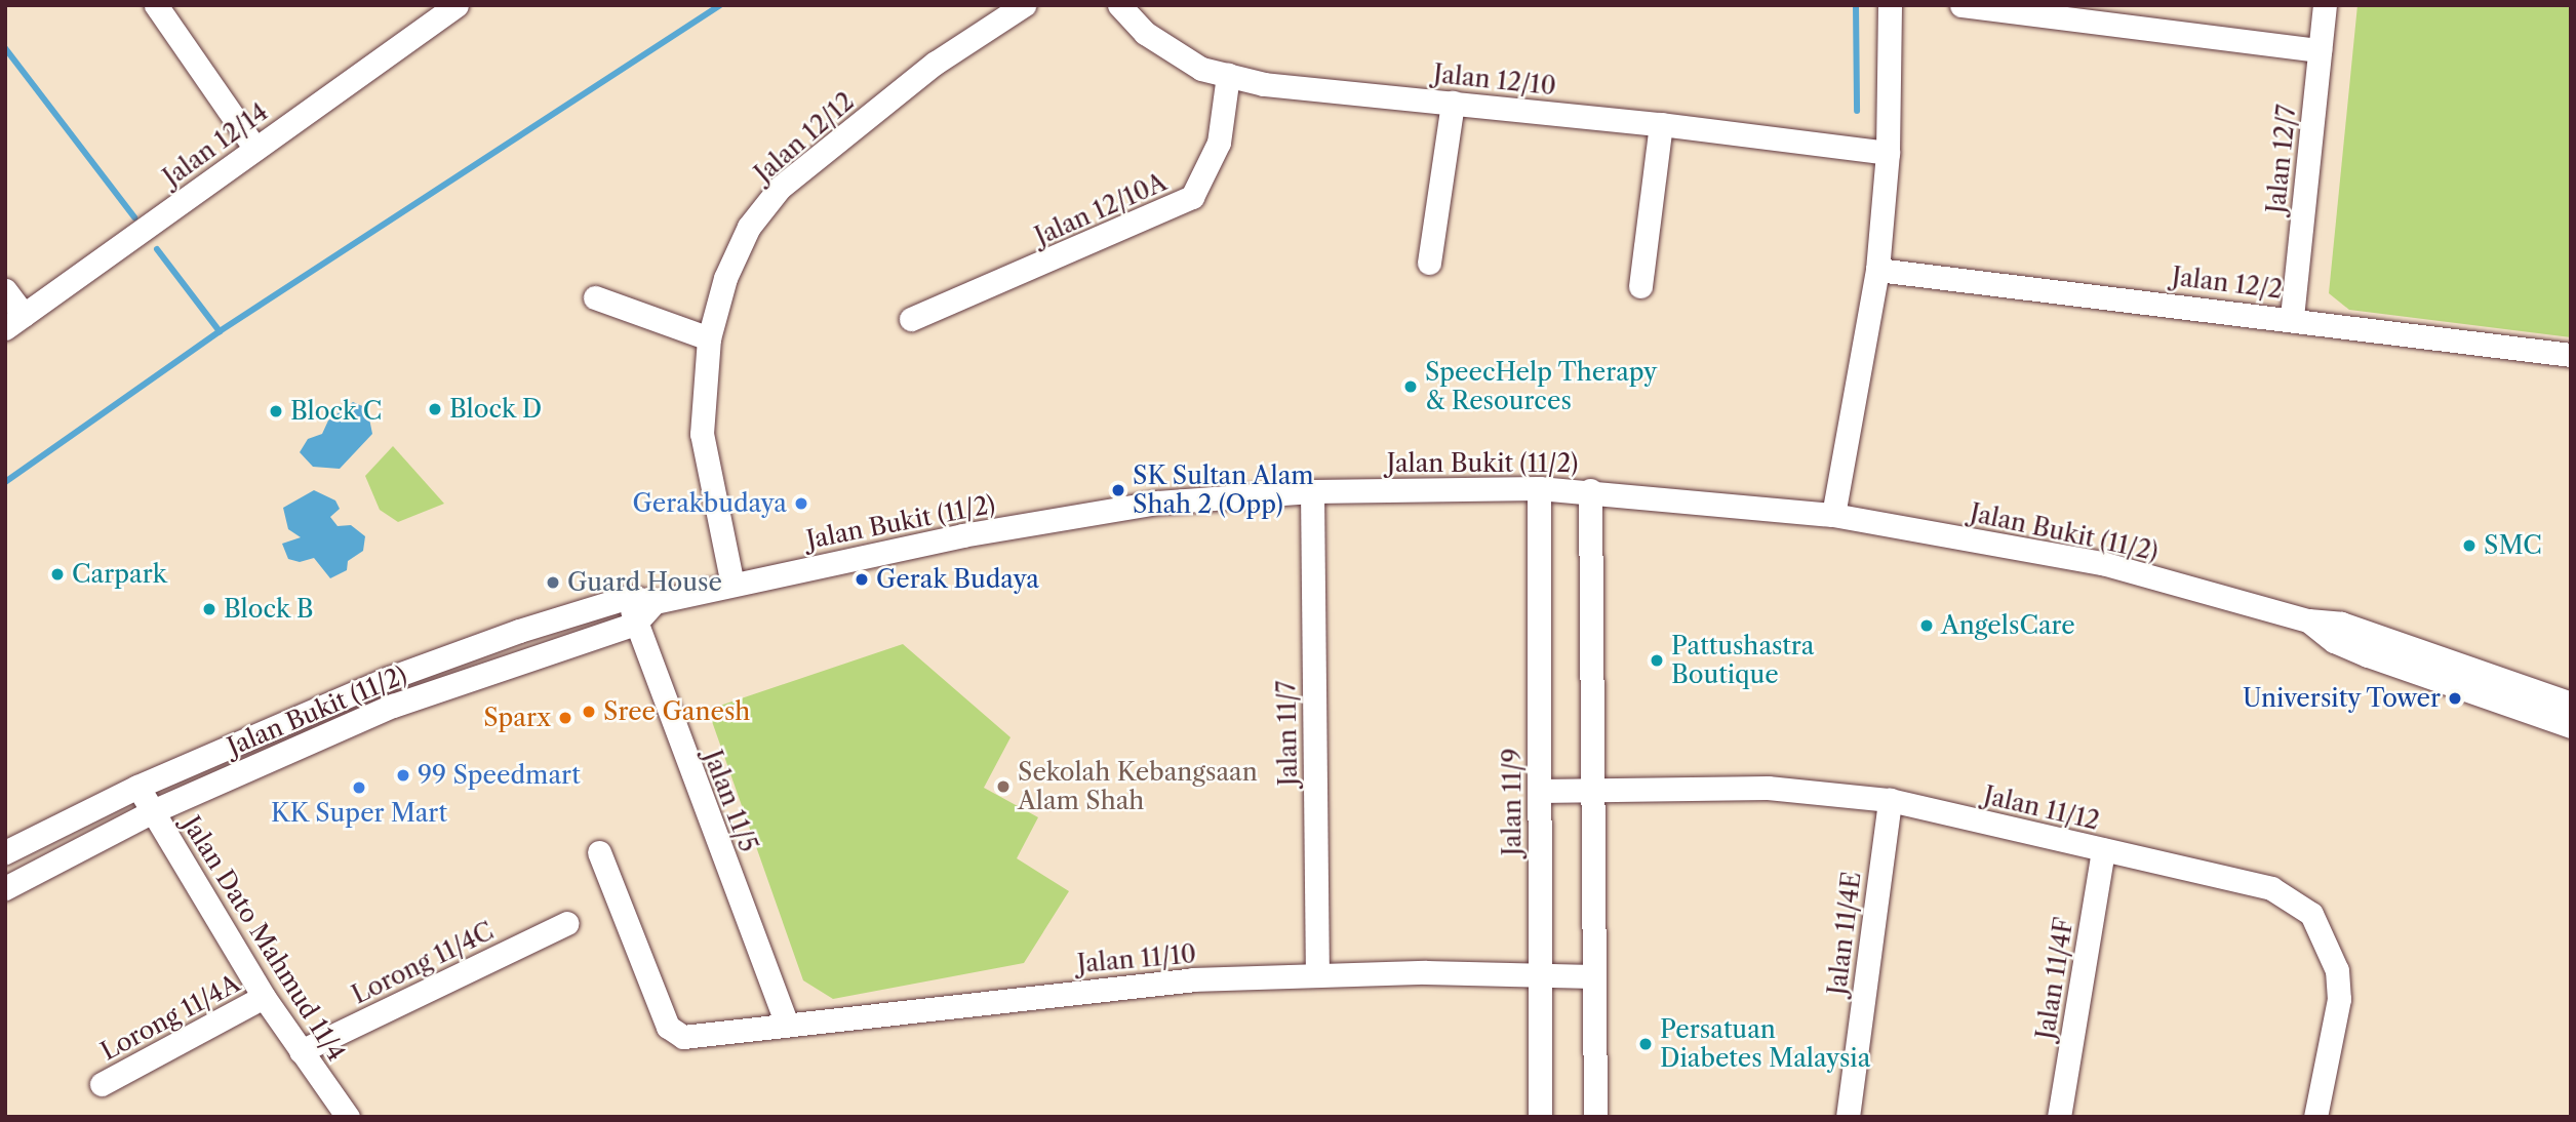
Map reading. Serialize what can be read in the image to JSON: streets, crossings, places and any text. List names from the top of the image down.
{
  "streets": {
    "street": [
      "Jalan 12/10",
      "Jalan 12/12",
      "Jalan 12/14",
      "Jalan 12/7",
      "Jalan 12/10A",
      "Jalan 12/2",
      "Jalan Bukit (11/2)",
      "Jalan 11/7",
      "Jalan 11/5",
      "Jalan 11/9",
      "Jalan 11/12",
      "Jalan 11/4E",
      "Jalan Dato Mahmud 11/4",
      "Jalan 11/10",
      "Lorong 11/4C",
      "Jalan 11/4F",
      "Lorong 11/4A"
    ]
  },
  "crossings": [
    ["Jalan 12/10", "Jalan 12/10A"],
    ["Jalan 12/12", "Jalan Bukit (11/2)"],
    ["Jalan 12/7", "Jalan 12/2"],
    ["Jalan Bukit (11/2)", "Jalan 11/7"],
    ["Jalan Bukit (11/2)", "Jalan 11/5"],
    ["Jalan Bukit (11/2)", "Jalan 11/9"],
    ["Jalan Bukit (11/2)", "Jalan Dato Mahmud 11/4"],
    ["Jalan 11/7", "Jalan 11/10"],
    ["Jalan 11/5", "Jalan 11/10"],
    ["Jalan 11/9", "Jalan 11/12"],
    ["Jalan 11/9", "Jalan 11/10"],
    ["Jalan 11/12", "Jalan 11/4E"],
    ["Jalan 11/12", "Jalan 11/4F"],
    ["Jalan Dato Mahmud 11/4", "Lorong 11/4C"],
    ["Jalan Dato Mahmud 11/4", "Lorong 11/4A"]
  ],
  "places": [
    "SpeecHelp Therapy & Resources",
    "Block D",
    "Block C",
    "SK Sultan Alam Shah 2 (Opp)",
    "Gerakbudaya",
    "SMC",
    "Carpark",
    "Gerak Budaya",
    "Guard House",
    "Block B",
    "AngelsCare",
    "Pattushastra Boutique",
    "University Tower",
    "Sree Ganesh",
    "Sparx",
    "99 Speedmart",
    "Sekolah Kebangsaan Alam Shah",
    "KK Super Mart",
    "Persatuan Diabetes Malaysia"
  ]
}
